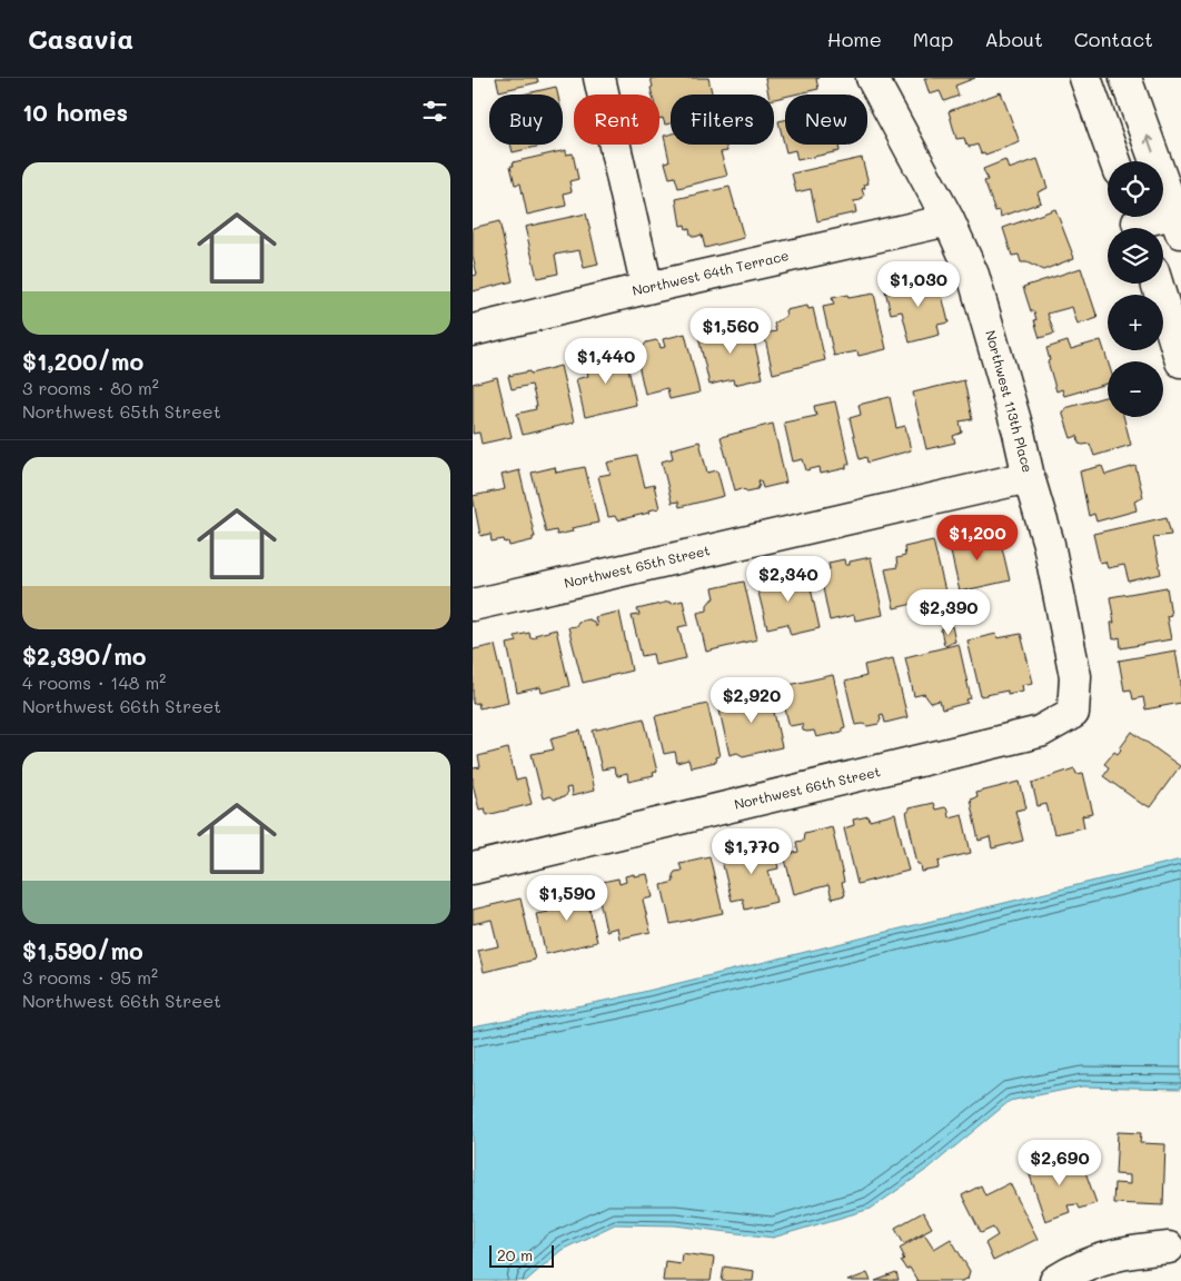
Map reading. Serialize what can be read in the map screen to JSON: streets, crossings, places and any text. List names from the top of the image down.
{
  "streets": {
    "street": [
      "Northwest 64th Terrace",
      "Northwest 113th Place",
      "Northwest 65th Street",
      "Northwest 66th Street"
    ]
  },
  "crossings": [
    ["Northwest 64th Terrace", "Northwest 113th Place"],
    ["Northwest 113th Place", "Northwest 65th Street"],
    ["Northwest 113th Place", "Northwest 66th Street"]
  ],
  "scale_bar": "20 m",
  "page": {
    "header": "Casavia",
    "nav": [
      "Home",
      "Map",
      "About",
      "Contact"
    ],
    "heading": "10 homes",
    "chip": [
      "Buy",
      "Rent",
      "Filters",
      "New"
    ],
    "list": [
      {
        "name": "$1,200/mo",
        "note": "3 rooms · 80 m² · Northwest 65th Street"
      },
      {
        "name": "$2,390/mo",
        "note": "4 rooms · 148 m² · Northwest 66th Street"
      },
      {
        "name": "$1,590/mo",
        "note": "3 rooms · 95 m² · Northwest 66th Street"
      }
    ],
    "map_buttons": ["+", "−"],
    "price": [
      "$1,030",
      "$1,560",
      "$1,440",
      "$1,200",
      "$2,340",
      "$2,390",
      "$2,920",
      "$1,770",
      "$1,590",
      "$2,690"
    ],
    "scale": "20 m"
  }
}
